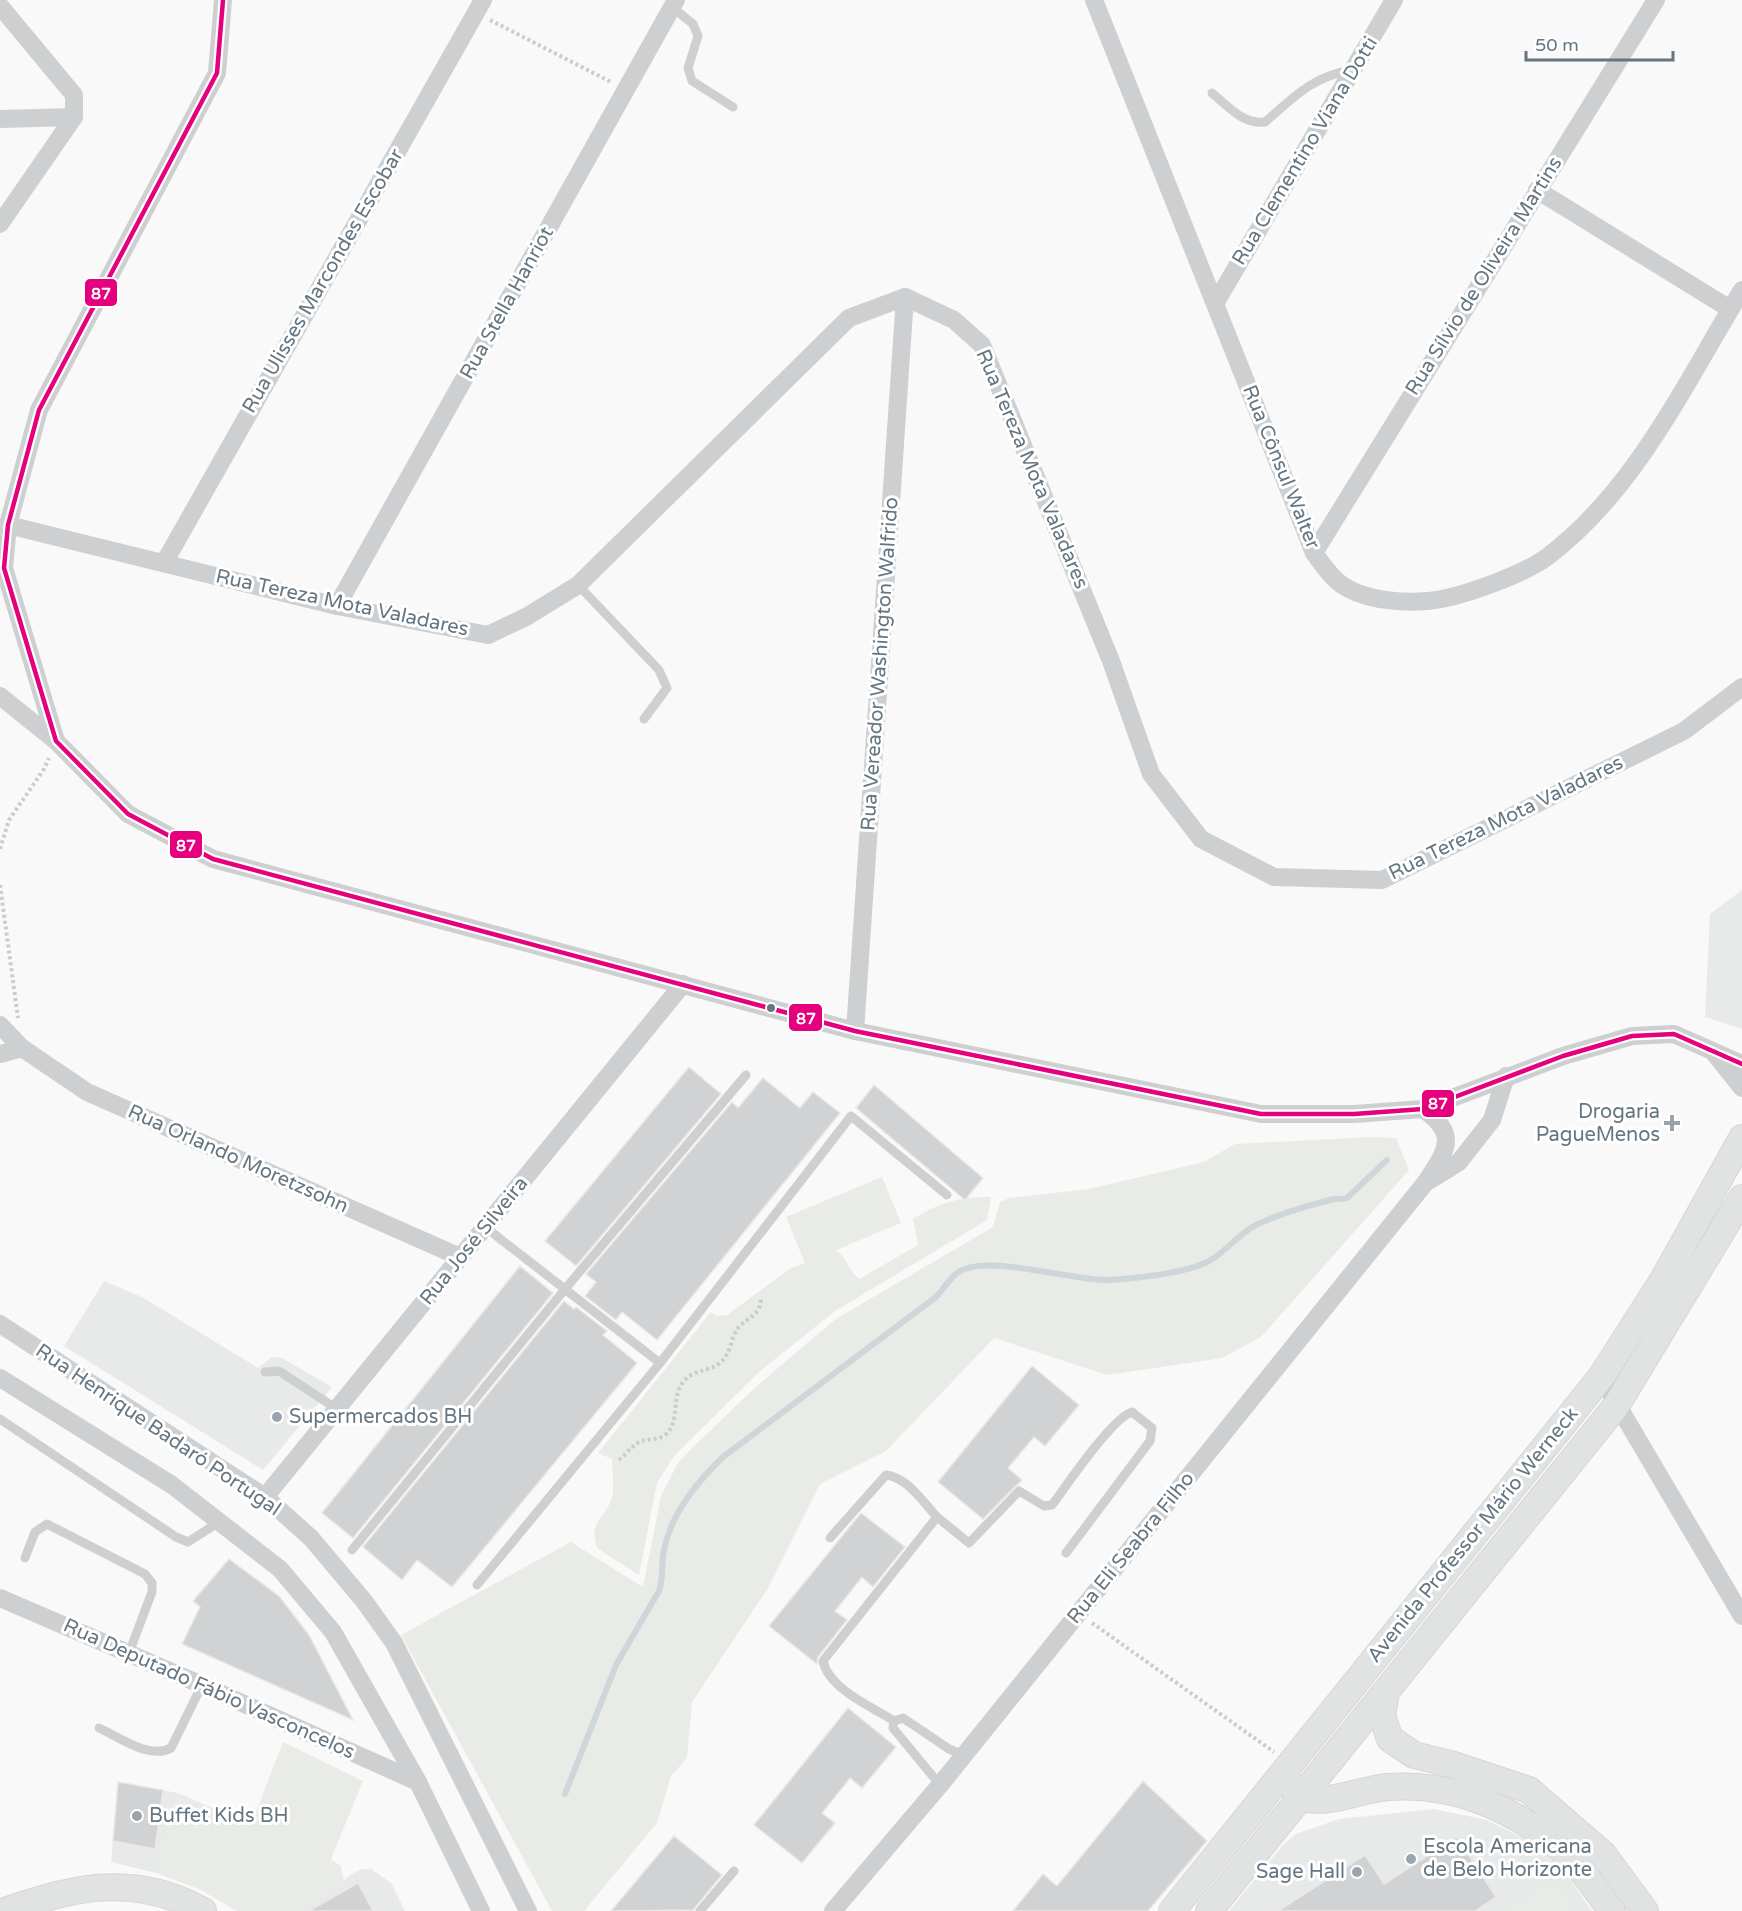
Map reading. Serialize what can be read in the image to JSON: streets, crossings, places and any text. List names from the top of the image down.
{
  "streets": {
    "main road": ["Avenida Professor Mário Werneck"],
    "street": [
      "Rua Clementino Viana Dotti",
      "Rua Sílvio de Oliveira Martins",
      "Rua Ulisses Marcondes Escobar",
      "Rua Stella Hanriot",
      "Rua Cônsul Walter",
      "Rua Tereza Mota Valadares",
      "Rua Vereador Washington Walfrido",
      "Rua Orlando Moretzsohn",
      "Rua José Silveira",
      "Rua Henrique Badaró Portugal",
      "Rua Eli Seabra Filho",
      "Rua Deputado Fábio Vasconcelos"
    ]
  },
  "crossings": [
    ["Rua Clementino Viana Dotti", "Rua Cônsul Walter"],
    ["Rua Sílvio de Oliveira Martins", "Rua Cônsul Walter"],
    ["Rua Ulisses Marcondes Escobar", "Rua Tereza Mota Valadares"],
    ["Rua Stella Hanriot", "Rua Tereza Mota Valadares"],
    ["Rua Tereza Mota Valadares", "Rua Vereador Washington Walfrido"],
    ["Rua Orlando Moretzsohn", "Rua José Silveira"],
    ["Rua José Silveira", "Rua Henrique Badaró Portugal"],
    ["Rua Henrique Badaró Portugal", "Rua Deputado Fábio Vasconcelos"]
  ],
  "places": {
    "health": ["Drogaria PagueMenos"],
    "other": [
      "Supermercados BH",
      "Buffet Kids BH",
      "Escola Americana de Belo Horizonte",
      "Sage Hall"
    ]
  },
  "lines": ["transit line 87"],
  "scale_bar": "50 m"
}
